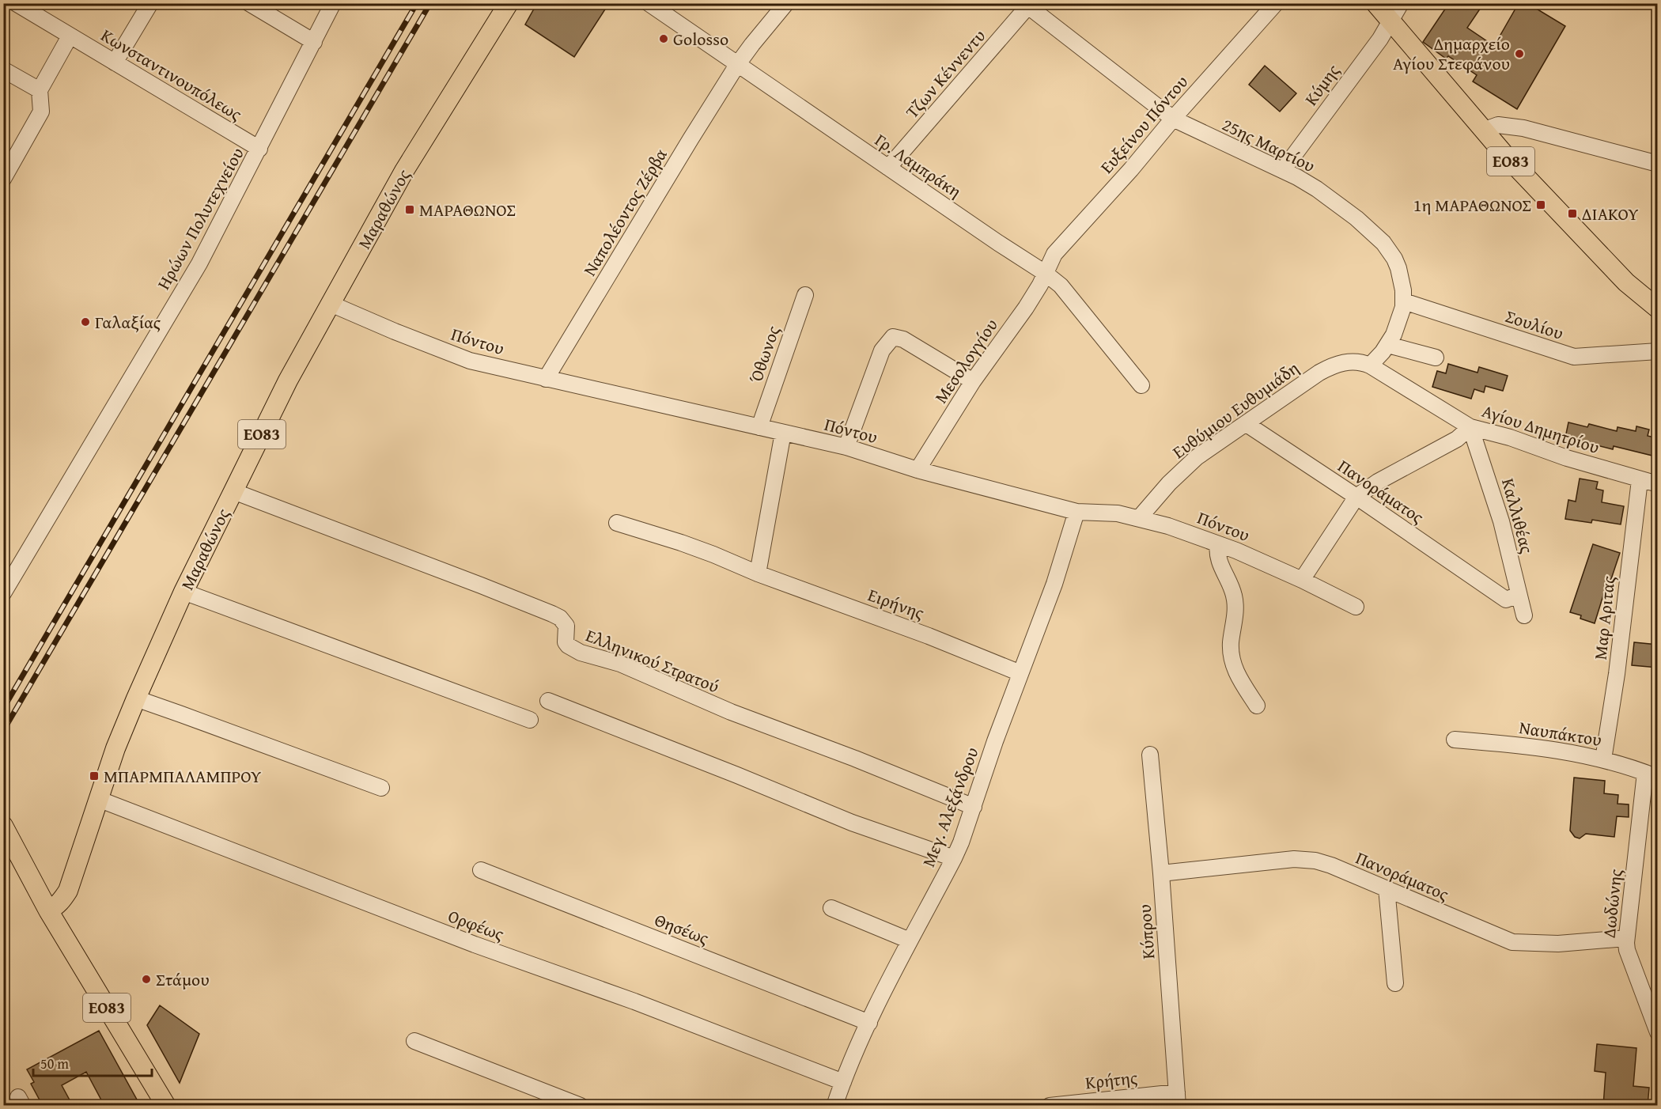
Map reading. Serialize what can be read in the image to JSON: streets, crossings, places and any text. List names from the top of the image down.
{
  "streets": {
    "main road": ["ΕΟ83", "Μαραθώνος"],
    "street": [
      "Τζων Κέννεντυ",
      "Κωνσταντινουπόλεως",
      "Κύμης",
      "Ευξείνου Πόντου",
      "25ης Μαρτίου",
      "Γρ. Λαμπράκη",
      "Ναπολέοντος Ζέρβα",
      "Ηρώων Πολυτεχνείου",
      "Σουλίου",
      "Πόντου",
      "Όθωνος",
      "Μεσολογγίου",
      "Ευθύμιου Ευθυμιάδη",
      "Αγίου Δημητρίου",
      "Πανοράματος",
      "Καλλιθέας",
      "Ειρήνης",
      "Μαρ Αριτας",
      "Ελληνικού Στρατού",
      "Ναυπάκτου",
      "Μεγ. Αλεξάνδρου",
      "Δωδώνης",
      "Ορφέως",
      "Θησέως",
      "Κύπρου",
      "Κρήτης"
    ]
  },
  "crossings": [
    ["Τζων Κέννεντυ", "25ης Μαρτίου"],
    ["Τζων Κέννεντυ", "Γρ. Λαμπράκη"],
    ["Κωνσταντινουπόλεως", "Ηρώων Πολυτεχνείου"],
    ["Κύμης", "25ης Μαρτίου"],
    ["Κύμης", "ΕΟ83"],
    ["Ευξείνου Πόντου", "25ης Μαρτίου"],
    ["Ευξείνου Πόντου", "Γρ. Λαμπράκη"],
    ["Ευξείνου Πόντου", "Μεσολογγίου"],
    ["25ης Μαρτίου", "Σουλίου"],
    ["25ης Μαρτίου", "Ευθύμιου Ευθυμιάδη"],
    ["25ης Μαρτίου", "Αγίου Δημητρίου"],
    ["ΕΟ83", "Μαραθώνος"],
    ["Γρ. Λαμπράκη", "Ναπολέοντος Ζέρβα"],
    ["Γρ. Λαμπράκη", "Μεσολογγίου"],
    ["Μαραθώνος", "Πόντου"],
    ["Μαραθώνος", "Ελληνικού Στρατού"],
    ["Μαραθώνος", "Ορφέως"],
    ["Ναπολέοντος Ζέρβα", "Πόντου"],
    ["Πόντου", "Όθωνος"],
    ["Πόντου", "Μεσολογγίου"],
    ["Πόντου", "Ευθύμιου Ευθυμιάδη"],
    ["Πόντου", "Μεγ. Αλεξάνδρου"],
    ["Ευθύμιου Ευθυμιάδη", "Αγίου Δημητρίου"],
    ["Ευθύμιου Ευθυμιάδη", "Πανοράματος"],
    ["Αγίου Δημητρίου", "Καλλιθέας"],
    ["Αγίου Δημητρίου", "Μαρ Αριτας"],
    ["Πανοράματος", "Καλλιθέας"],
    ["Πανοράματος", "Δωδώνης"],
    ["Πανοράματος", "Κύπρου"],
    ["Ειρήνης", "Μεγ. Αλεξάνδρου"],
    ["Μαρ Αριτας", "Ναυπάκτου"],
    ["Ελληνικού Στρατού", "Μεγ. Αλεξάνδρου"],
    ["Ναυπάκτου", "Δωδώνης"],
    ["Μεγ. Αλεξάνδρου", "Ορφέως"],
    ["Μεγ. Αλεξάνδρου", "Θησέως"],
    ["Κύπρου", "Κρήτης"]
  ],
  "places": {
    "other": [
      "Golosso",
      "Δημαρχείο Αγίου Στεφάνου",
      "Γαλαξίας",
      "Στάμου"
    ],
    "transit": [
      "1η ΜΑΡΑΘΩΝΟΣ",
      "ΜΑΡΑΘΩΝΟΣ",
      "ΔΙΑΚΟΥ",
      "ΜΠΑΡΜΠΑΛΑΜΠΡΟΥ"
    ]
  },
  "scale_bar": "50 m"
}
